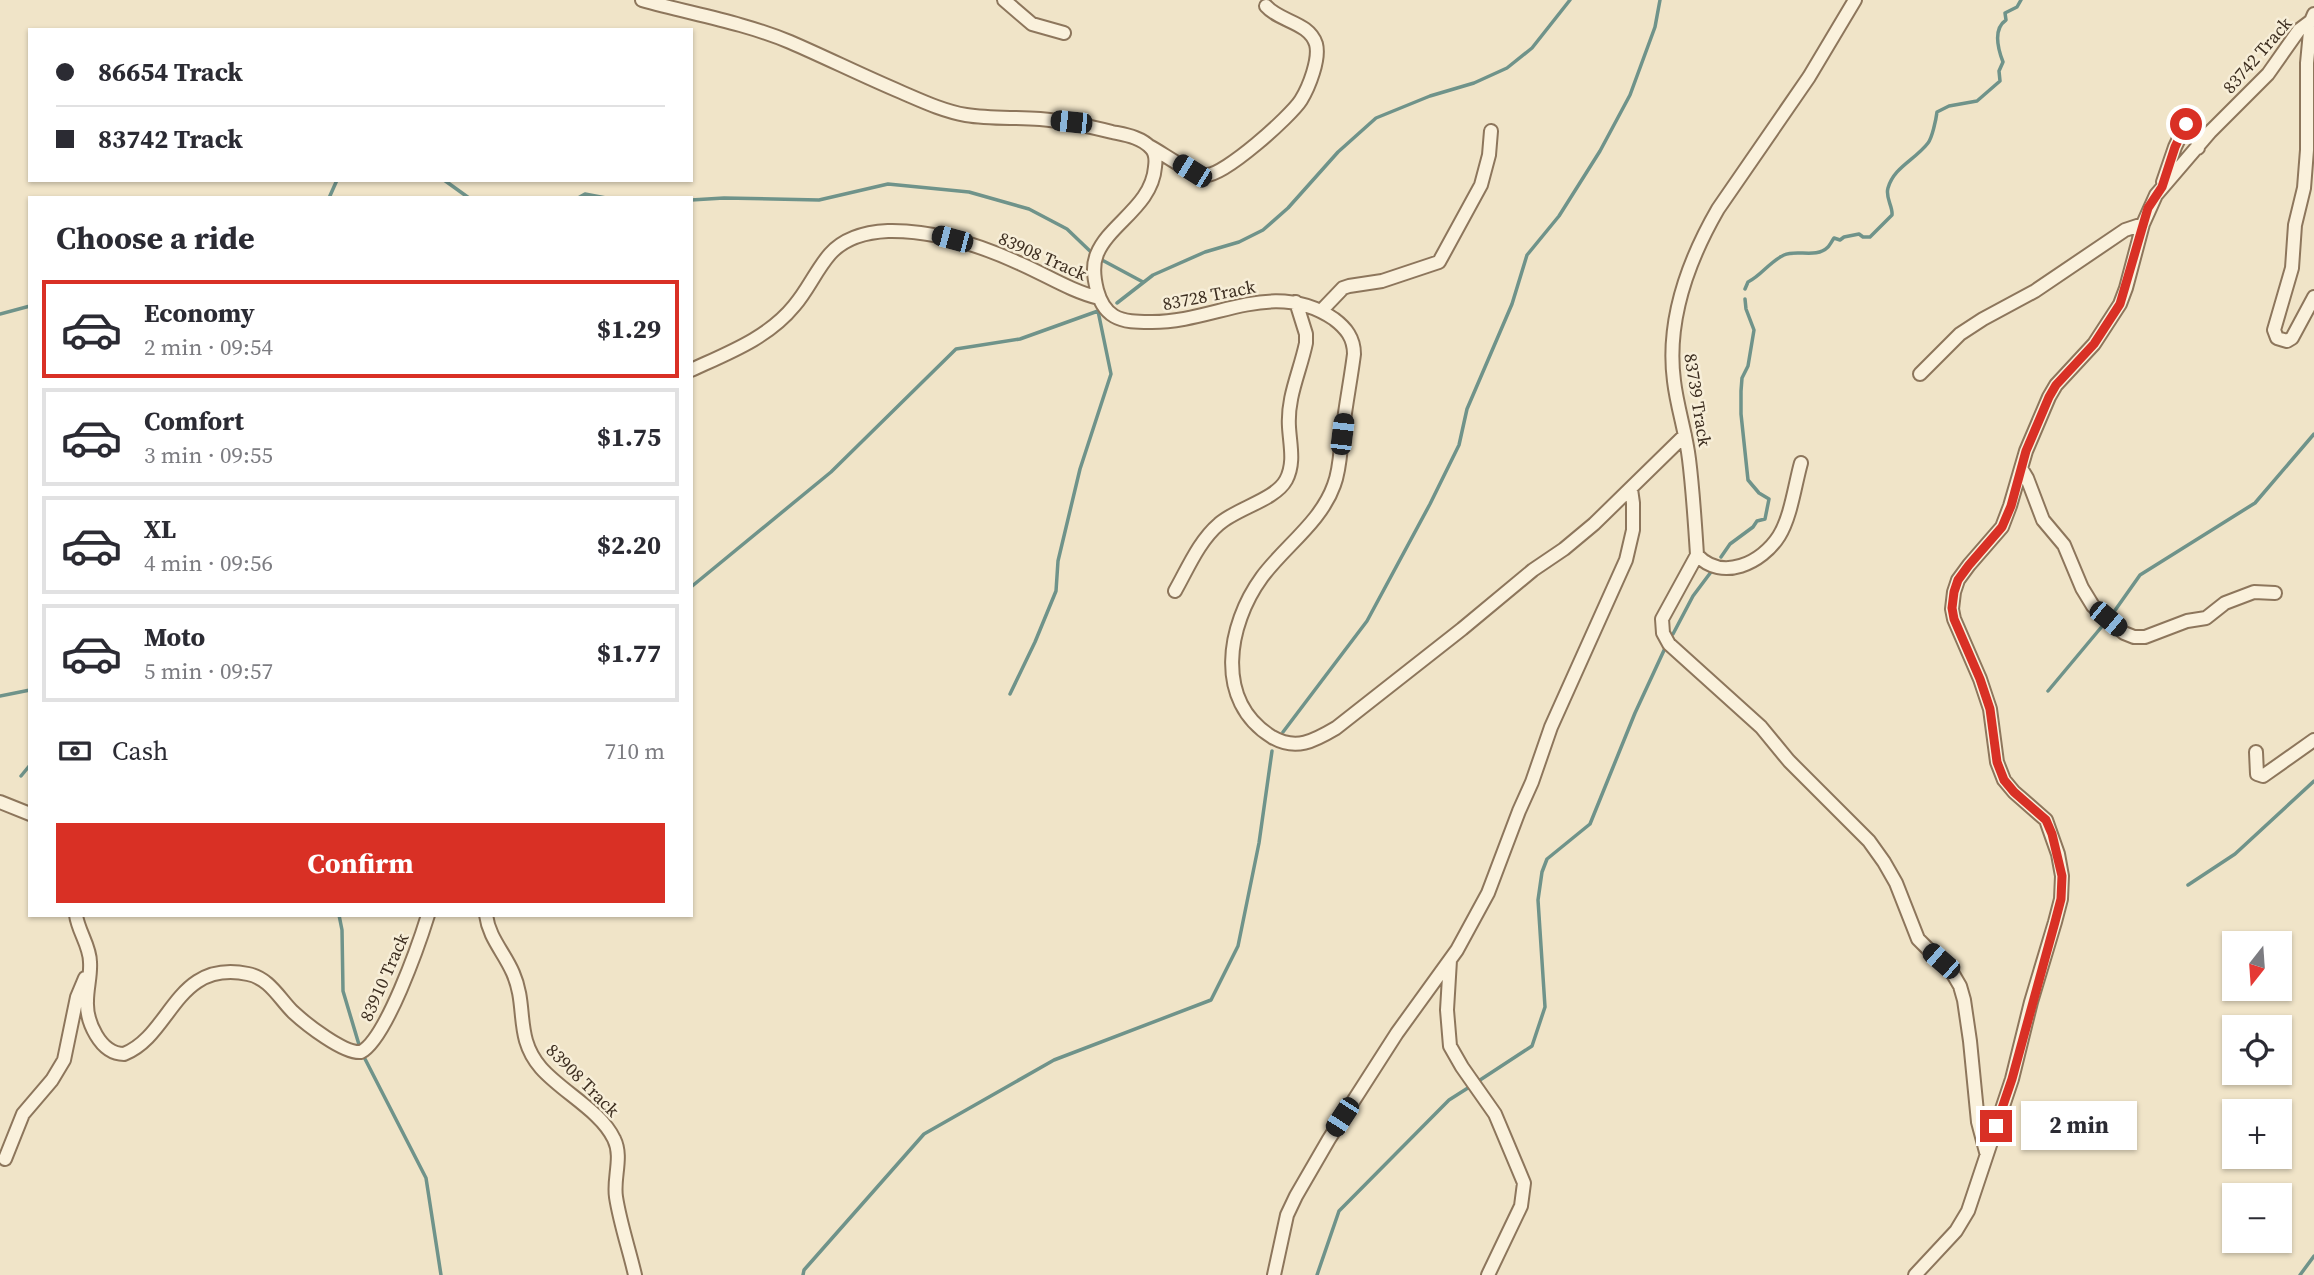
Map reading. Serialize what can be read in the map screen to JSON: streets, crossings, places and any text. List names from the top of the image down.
{
  "streets": {
    "street": [
      "83742 Track",
      "83908 Track",
      "83728 Track",
      "83739 Track",
      "83910 Track"
    ]
  },
  "crossings": [
    ["83908 Track", "83728 Track"],
    ["83728 Track", "83739 Track"]
  ],
  "north": "bottom",
  "page": {
    "banner": ["86654 Track", "83742 Track"],
    "heading": "Choose a ride",
    "list": [
      {
        "name": "Economy",
        "note": "2 min · 09:54",
        "value": "$1.29"
      },
      {
        "name": "Comfort",
        "note": "3 min · 09:55",
        "value": "$1.75"
      },
      {
        "name": "XL",
        "note": "4 min · 09:56",
        "value": "$2.20"
      },
      {
        "name": "Moto",
        "note": "5 min · 09:57",
        "value": "$1.77"
      }
    ],
    "pay": ["Cash", "710 m"],
    "buttons": "Confirm",
    "map_buttons": ["+", "−"],
    "bubble": "2 min"
  }
}
